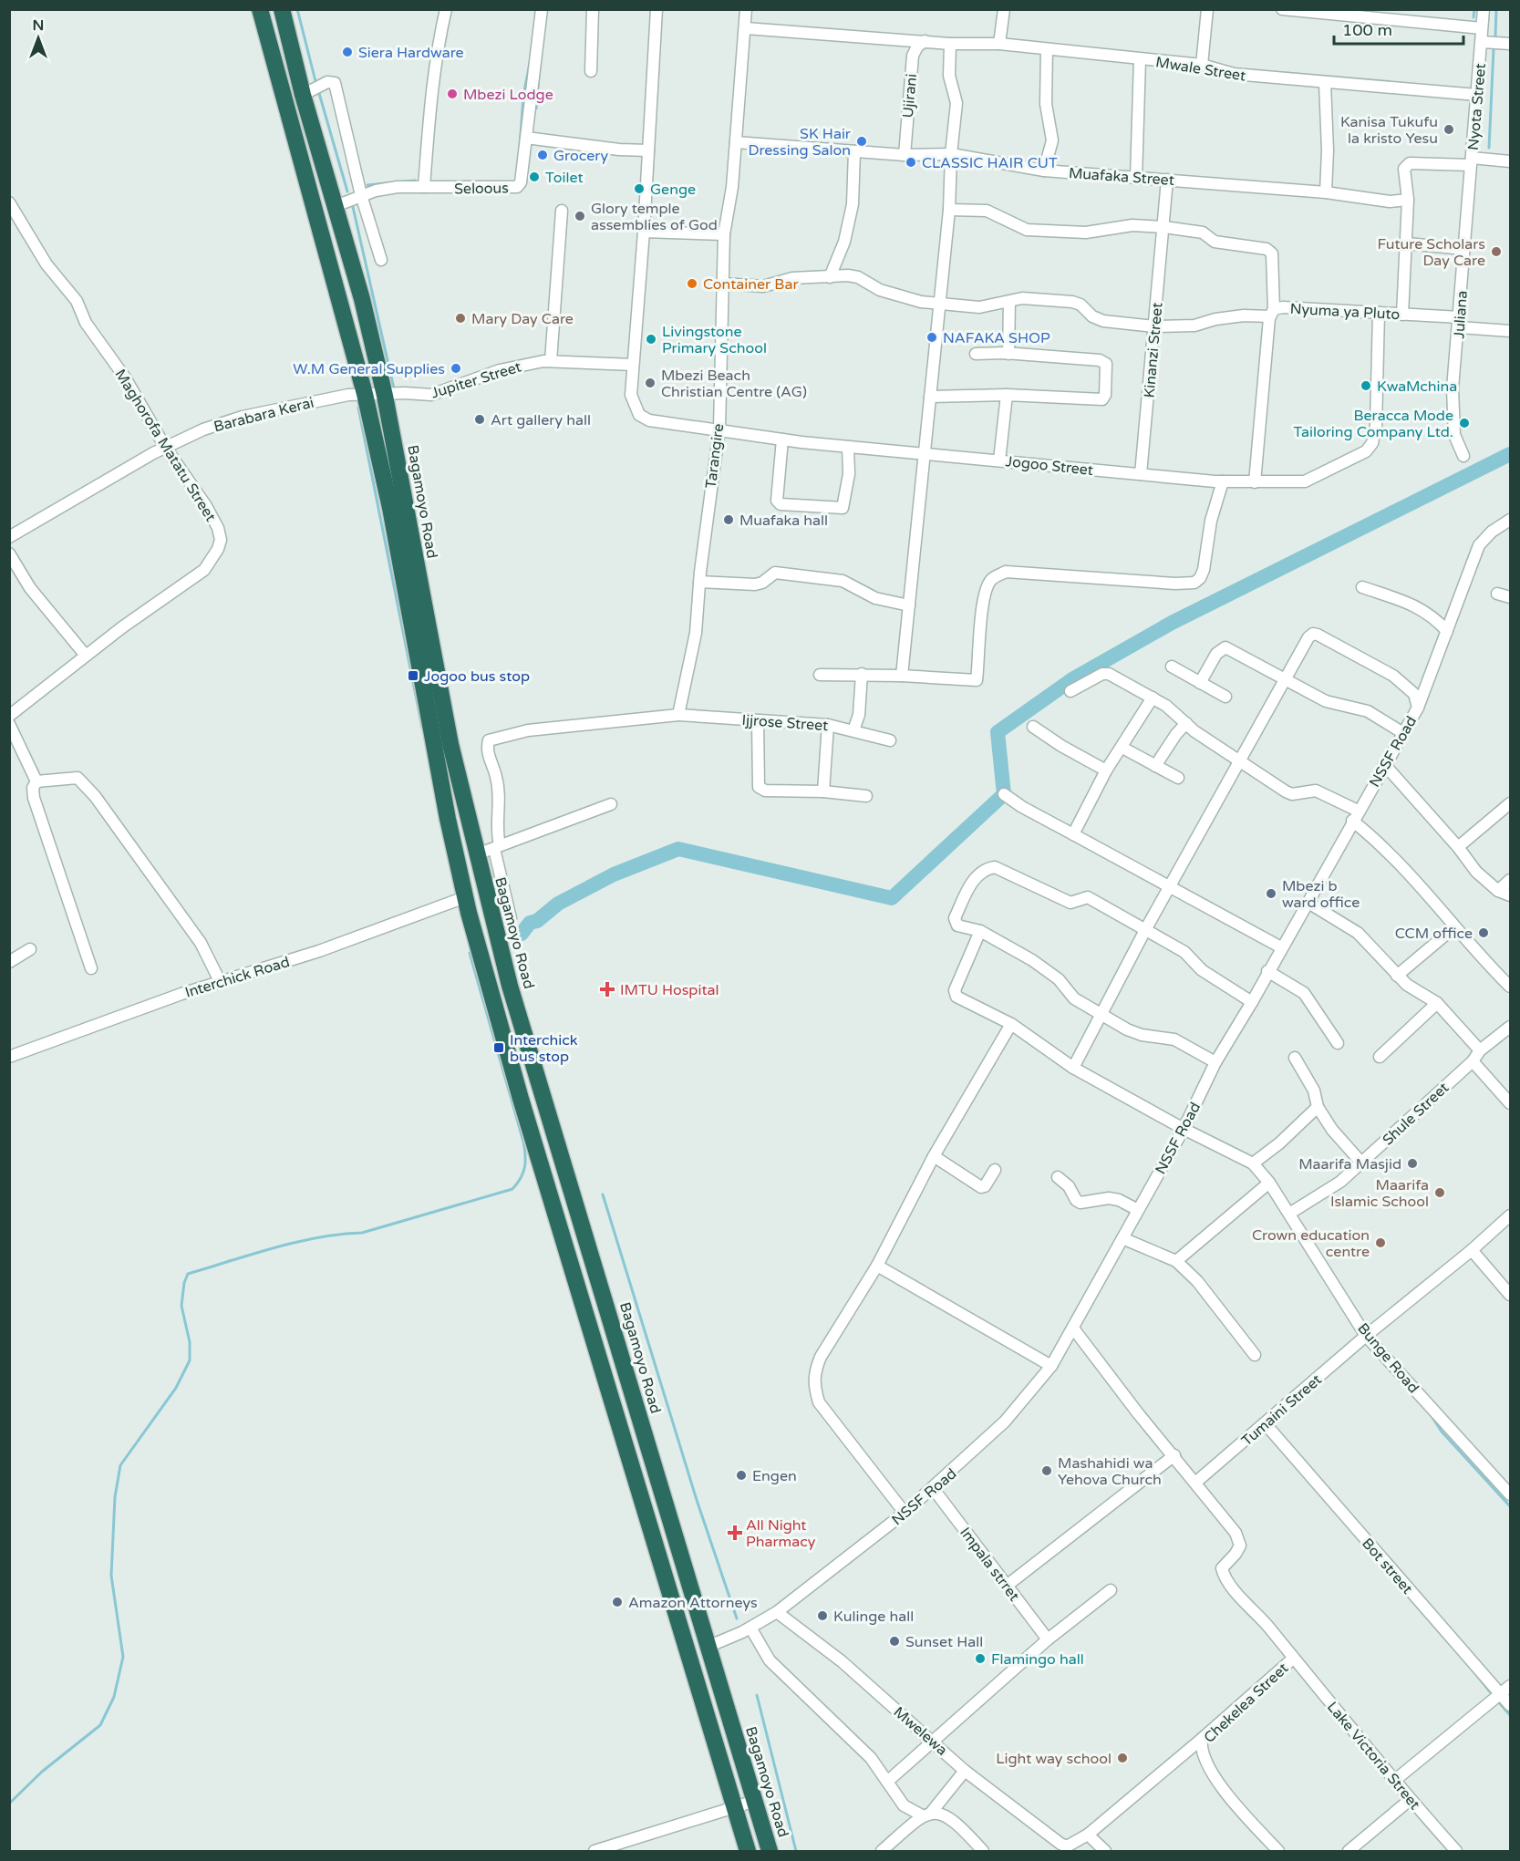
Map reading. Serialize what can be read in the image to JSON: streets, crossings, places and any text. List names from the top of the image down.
{
  "streets": {
    "highway": ["Bagamoyo Road"],
    "street": [
      "Mwale Street",
      "Ujirani",
      "Nyota Street",
      "Muafaka Street",
      "Seloous",
      "Nyuma ya Pluto",
      "Juliana",
      "Kinanzi Street",
      "Jupiter Street",
      "Barabara Kerai",
      "Maghorofa Matatu Street",
      "Tarangire",
      "Jogoo Street",
      "Ijjrose Street",
      "NSSF Road",
      "Interchick Road",
      "Shule Street",
      "Bunge Road",
      "Tumaini Street",
      "Impala strret",
      "Bot street",
      "Chekelea Street",
      "Mwelewa",
      "Lake Victoria Street"
    ]
  },
  "crossings": [
    ["Mwale Street", "Ujirani"],
    ["Mwale Street", "Nyota Street"],
    ["Mwale Street", "Tarangire"],
    ["Ujirani", "Muafaka Street"],
    ["Nyota Street", "Juliana"],
    ["Muafaka Street", "Kinanzi Street"],
    ["Muafaka Street", "Tarangire"],
    ["Seloous", "Bagamoyo Road"],
    ["Nyuma ya Pluto", "Juliana"],
    ["Nyuma ya Pluto", "Jogoo Street"],
    ["Kinanzi Street", "Jogoo Street"],
    ["Jupiter Street", "Barabara Kerai"],
    ["Jupiter Street", "Jogoo Street"],
    ["Jupiter Street", "Bagamoyo Road"],
    ["Barabara Kerai", "Maghorofa Matatu Street"],
    ["Tarangire", "Jogoo Street"],
    ["Tarangire", "Ijjrose Street"],
    ["Bagamoyo Road", "NSSF Road"],
    ["NSSF Road", "Bunge Road"],
    ["NSSF Road", "Impala strret"],
    ["NSSF Road", "Mwelewa"],
    ["Shule Street", "Bunge Road"],
    ["Bunge Road", "Tumaini Street"],
    ["Tumaini Street", "Bot street"],
    ["Chekelea Street", "Lake Victoria Street"]
  ],
  "places": {
    "other": [
      "Siera Hardware",
      "Mbezi Lodge",
      "Kanisa Tukufu la kristo Yesu",
      "SK Hair Dressing Salon",
      "Grocery",
      "CLASSIC HAIR CUT",
      "Toilet",
      "Genge",
      "Glory temple assemblies of God",
      "Future Scholars Day Care",
      "Container Bar",
      "Mary Day Care",
      "NAFAKA SHOP",
      "Livingstone Primary School",
      "W.M General Supplies",
      "Mbezi Beach Christian Centre (AG)",
      "KwaMchina",
      "Art gallery hall",
      "Beracca Mode Tailoring Company Ltd.",
      "Muafaka hall",
      "Mbezi b ward office",
      "CCM office",
      "Maarifa Masjid",
      "Maarifa Islamic School",
      "Crown education centre",
      "Mashahidi wa Yehova Church",
      "Engen",
      "Amazon Attorneys",
      "Kulinge hall",
      "Sunset Hall",
      "Flamingo hall",
      "Light way school"
    ],
    "transit": ["Jogoo bus stop", "Interchick bus stop"],
    "health": ["IMTU Hospital", "All Night Pharmacy"]
  },
  "scale_bar": "100 m",
  "north": "top"
}
